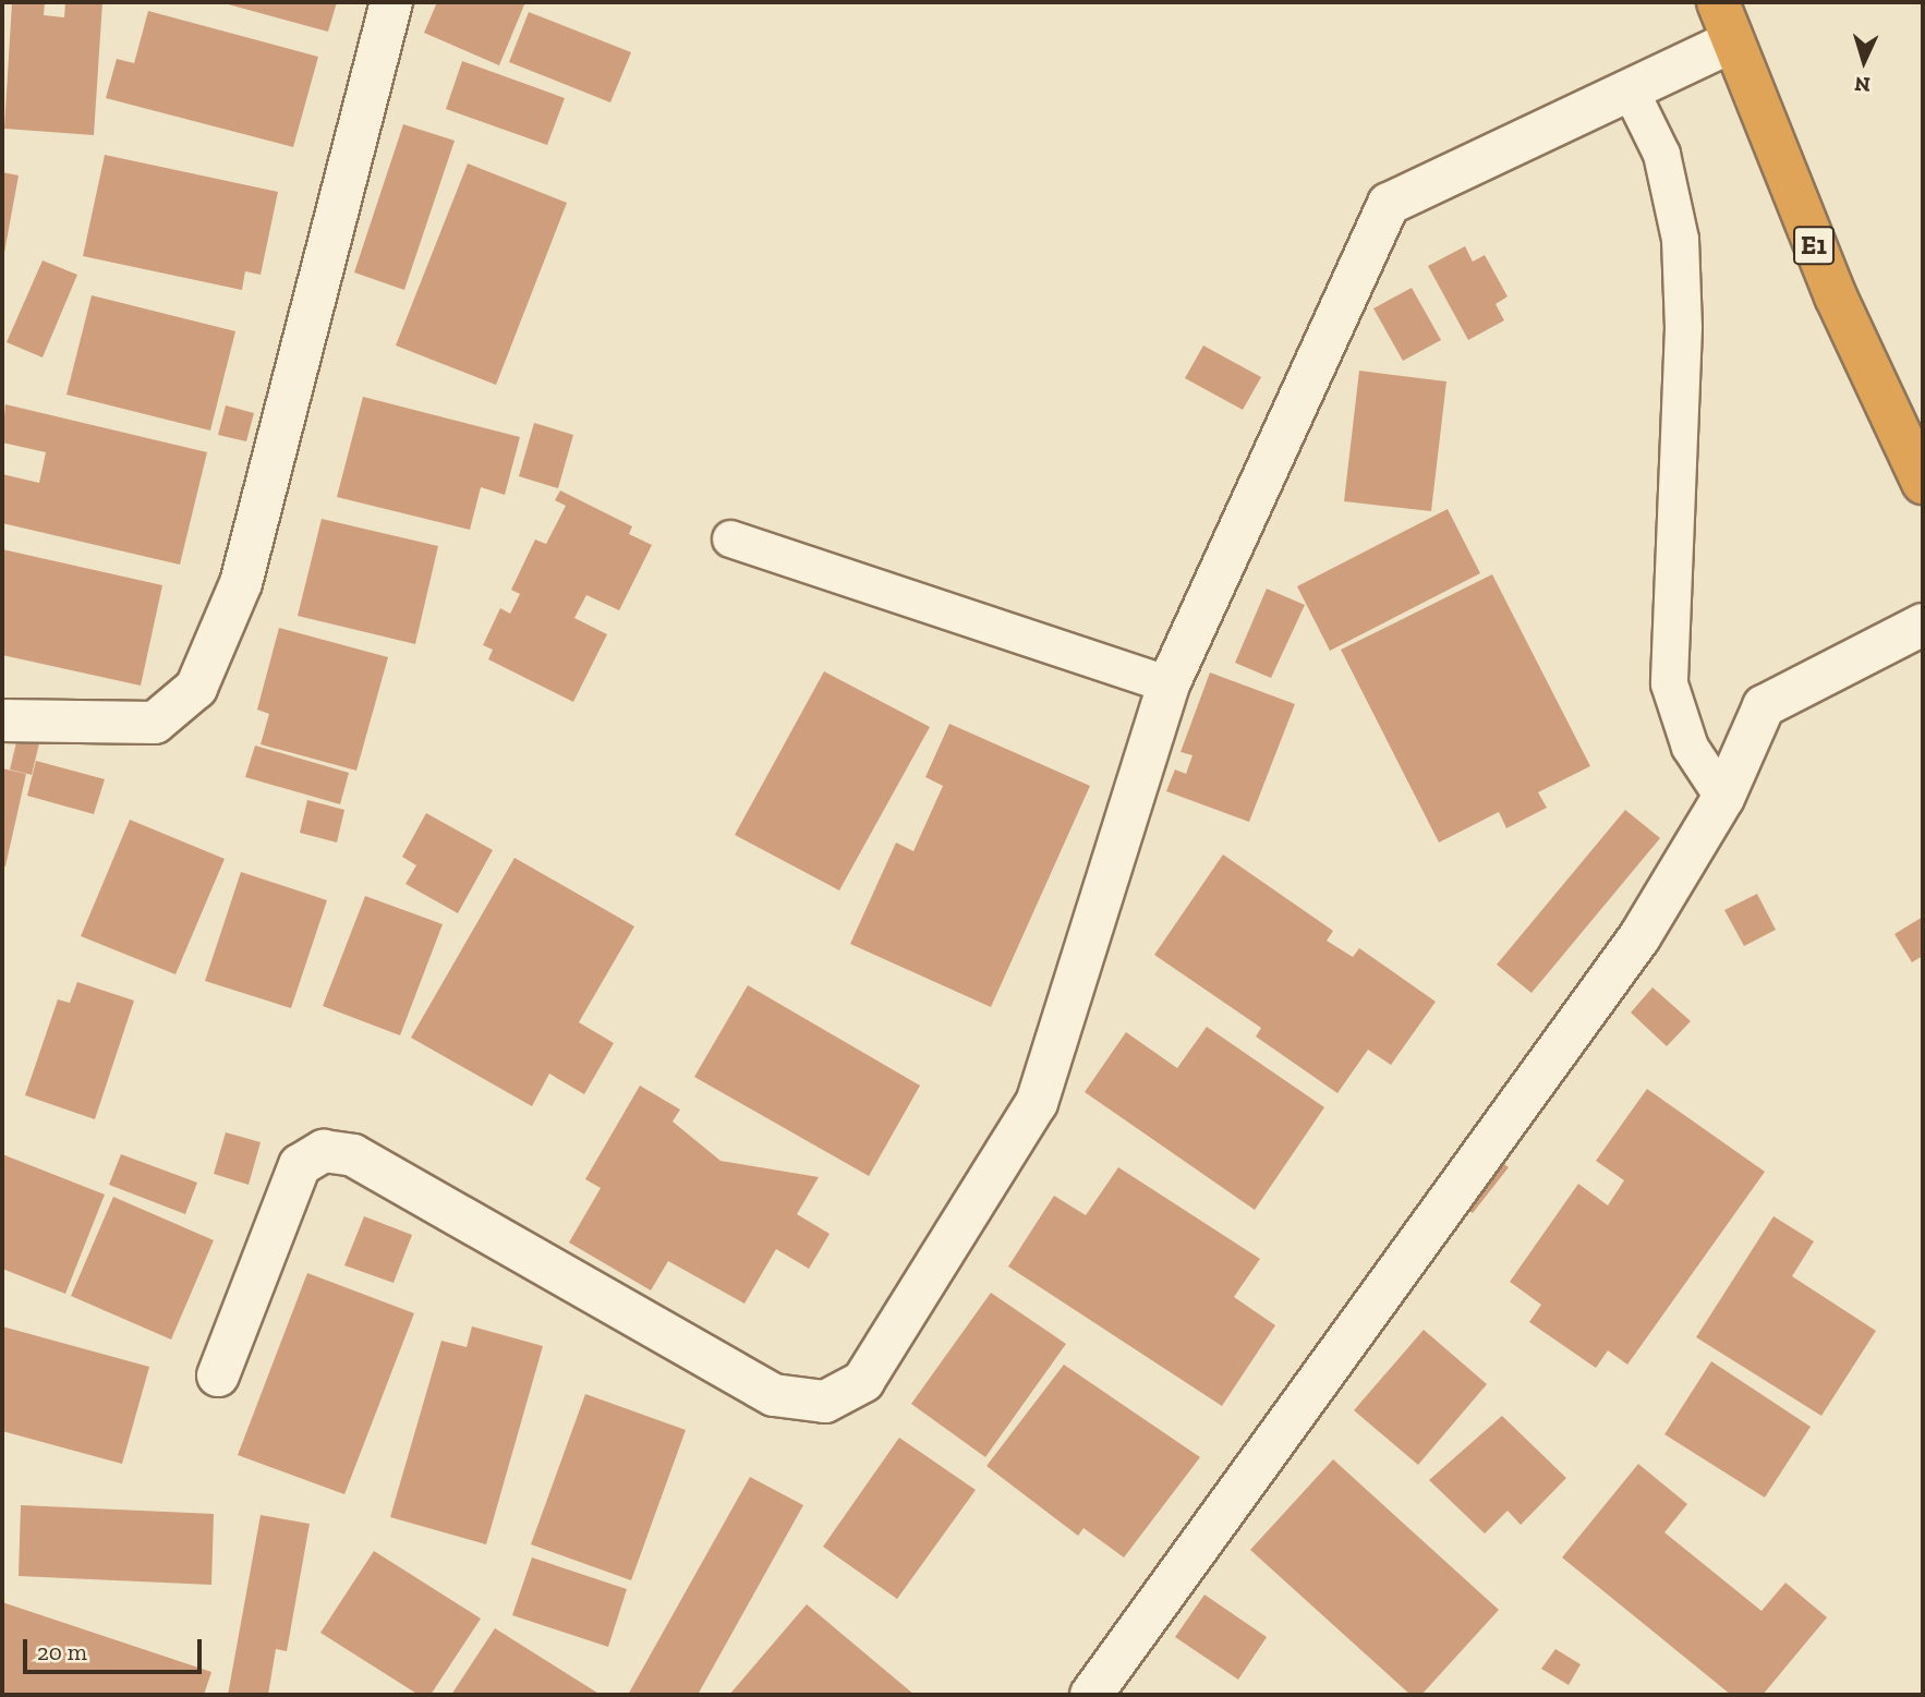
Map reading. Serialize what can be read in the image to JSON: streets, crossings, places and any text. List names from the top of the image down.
{
  "streets": {
    "highway": ["E1"]
  },
  "scale_bar": "20 m",
  "north": "bottom"
}
